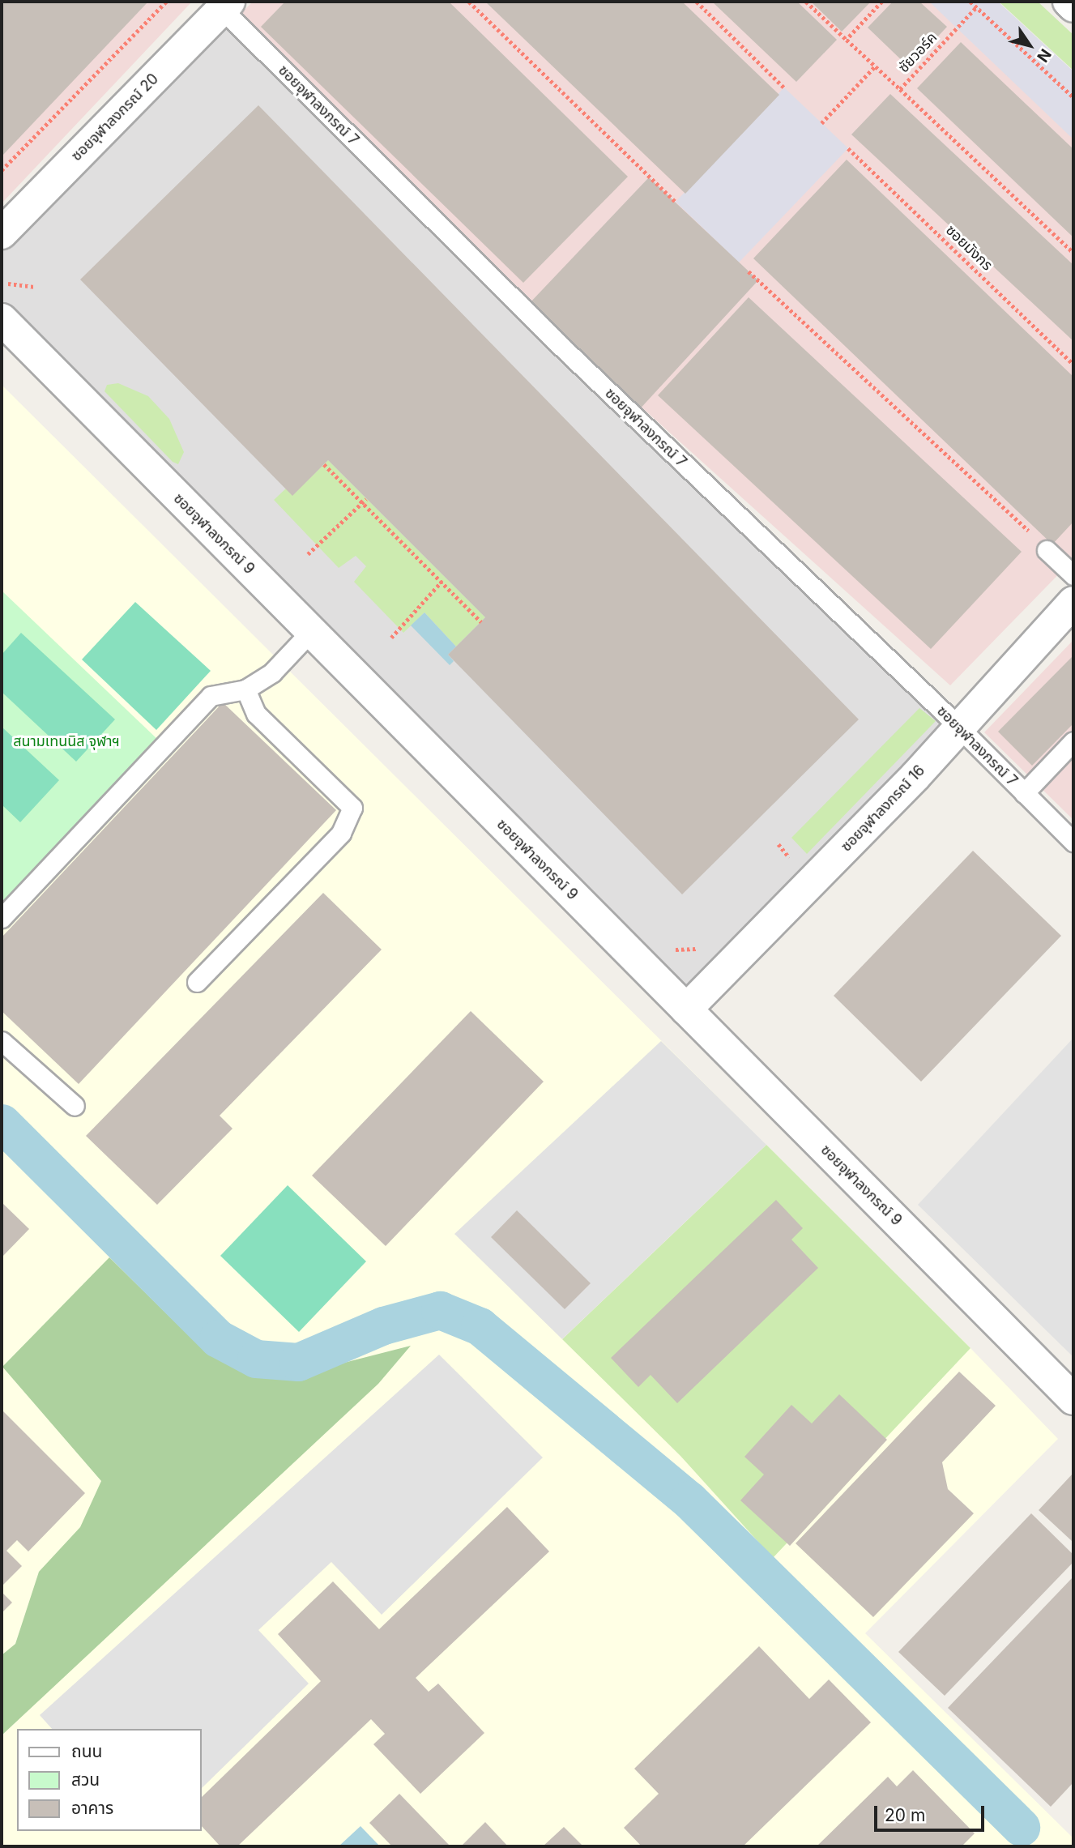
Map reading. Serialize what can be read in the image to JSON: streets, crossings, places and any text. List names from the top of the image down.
{
  "streets": {
    "street": ["ซอยจุฬาลงกรณ์ 20", "ซอยจุฬาลงกรณ์ 9", "ซอยจุฬาลงกรณ์ 16"],
    "lane": ["ซอยจุฬาลงกรณ์ 7"],
    "path": ["ซัยวอร์ค", "ซอยมังกร"]
  },
  "crossings": [
    ["ซอยจุฬาลงกรณ์ 7", "ซอยจุฬาลงกรณ์ 20"],
    ["ซอยจุฬาลงกรณ์ 7", "ซอยจุฬาลงกรณ์ 16"],
    ["ซอยจุฬาลงกรณ์ 9", "ซอยจุฬาลงกรณ์ 16"]
  ],
  "parks": ["สนามเทนนิส จุฬาฯ"],
  "legend": ["ถนน", "สวน", "อาคาร"],
  "scale_bar": "20 m",
  "north": "bottom right"
}
